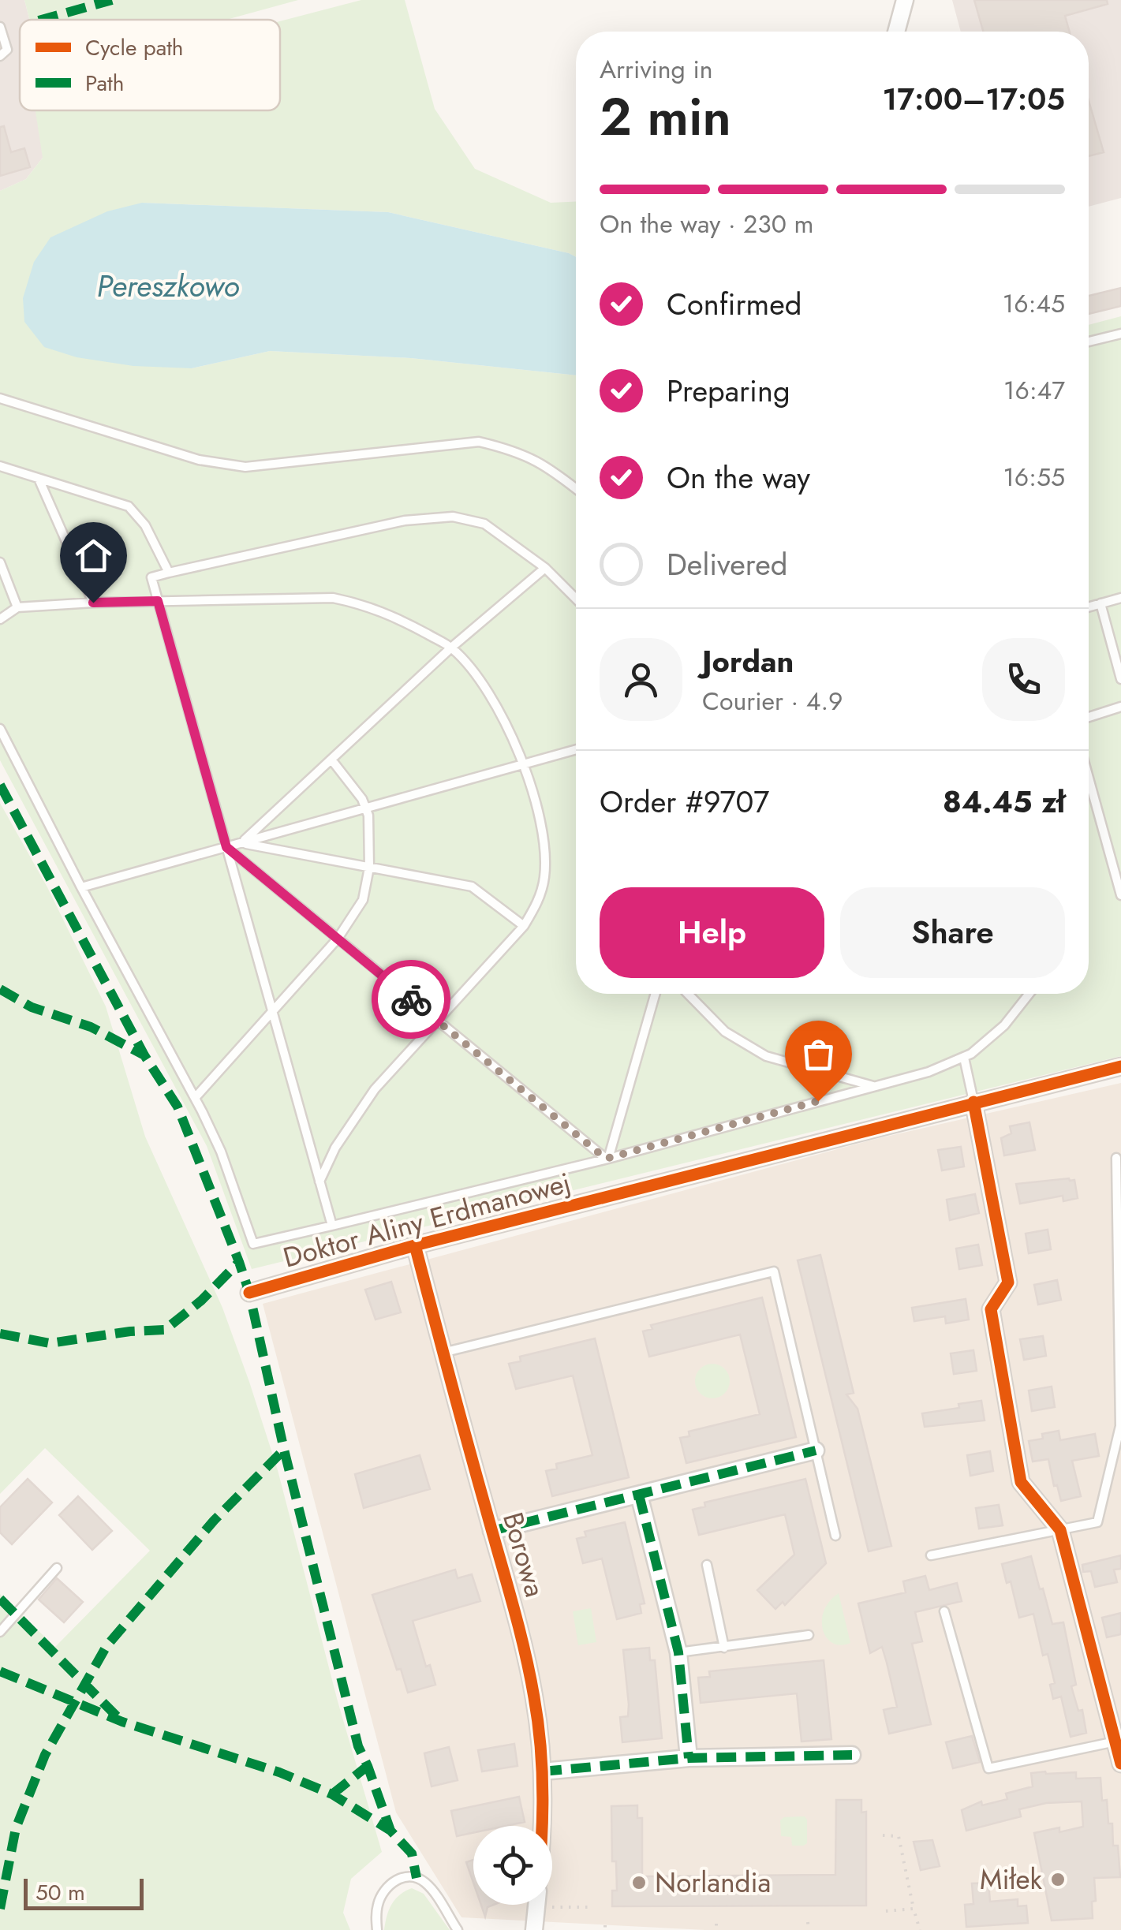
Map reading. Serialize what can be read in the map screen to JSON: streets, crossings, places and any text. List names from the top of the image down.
{
  "streets": {
    "street": ["Doktor Aliny Erdmanowej", "Borowa"]
  },
  "crossings": [
    ["Doktor Aliny Erdmanowej", "Borowa"]
  ],
  "water": ["Pereszkowo"],
  "places": ["Miłek", "Norlandia"],
  "legend": ["Cycle path", "Path"],
  "scale_bar": "50 m",
  "page": {
    "heading": ["2 min", "Arriving in", "17:00–17:05"],
    "panel": [
      "Jordan",
      "Courier · 4.9",
      "Order #9707",
      "84.45 zł"
    ],
    "bar": "On the way · 230 m",
    "list": [
      ["Confirmed", "16:45"],
      ["Preparing", "16:47"],
      ["On the way", "16:55"],
      "Delivered"
    ],
    "buttons": ["Help", "Share"],
    "scale": "50 m"
  }
}
